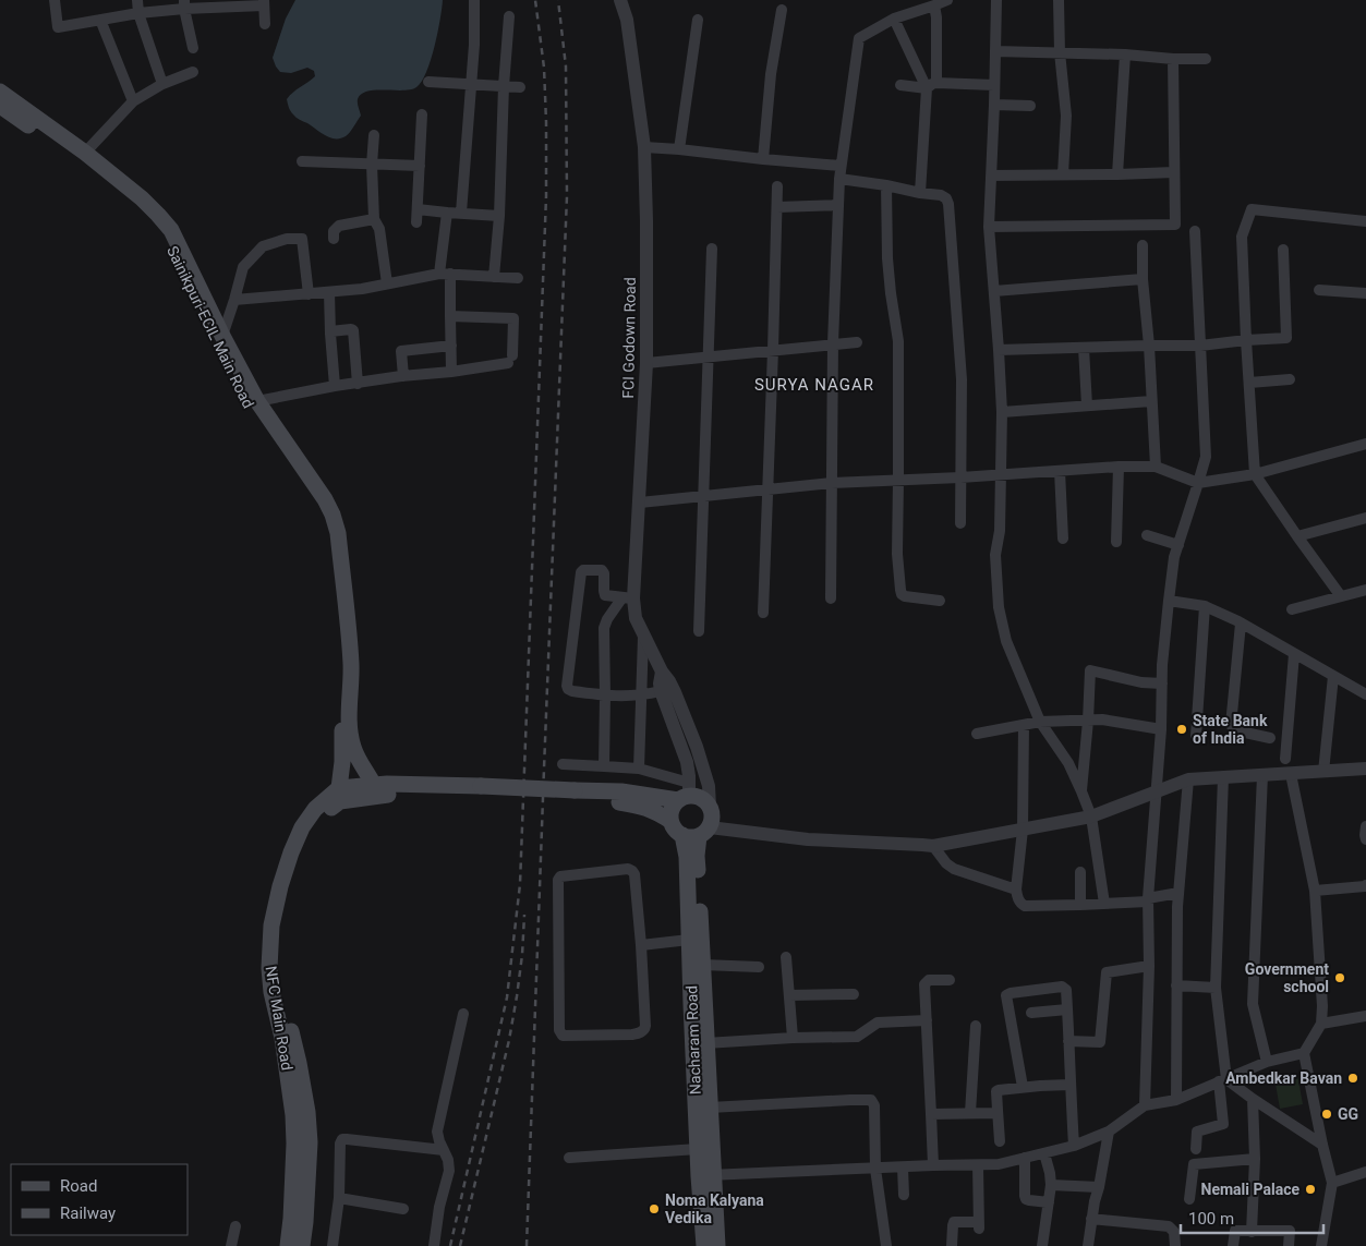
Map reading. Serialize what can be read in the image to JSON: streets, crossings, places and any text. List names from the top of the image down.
{
  "streets": {
    "main road": ["Sainikpuri-ECIL Main Road", "NFC Main Road", "Nacharam Road"],
    "street": ["FCI Godown Road"]
  },
  "crossings": [
    ["Sainikpuri-ECIL Main Road", "NFC Main Road"],
    ["FCI Godown Road", "Nacharam Road"]
  ],
  "districts": ["SURYA NAGAR"],
  "places": [
    "State Bank of India",
    "Government school",
    "Ambedkar Bavan",
    "GG",
    "Nemali Palace",
    "Noma Kalyana Vedika"
  ],
  "legend": ["Road", "Railway"],
  "scale_bar": "100 m"
}
